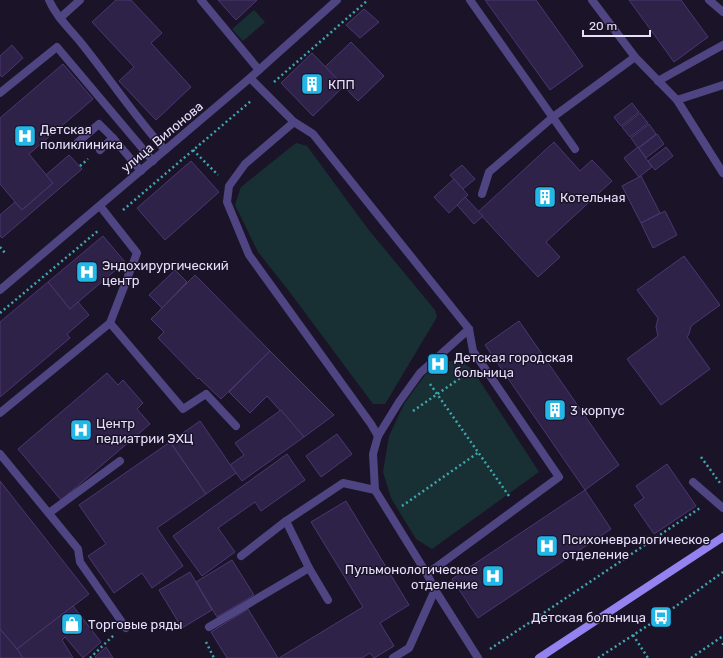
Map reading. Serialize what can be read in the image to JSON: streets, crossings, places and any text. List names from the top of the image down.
{
  "streets": {
    "street": ["улица Вилонова"]
  },
  "places": {
    "building": ["КПП", "Котельная", "3 корпус"],
    "hospital": [
      "Детская поликлиника",
      "Эндохирургический центр",
      "Детская городская больница",
      "Центр педиатрии ЭХЦ",
      "Психоневралогическое отделение",
      "Пульмонологическое отделение"
    ],
    "bus stop": ["Детская больница"],
    "shop": ["Торговые ряды"]
  },
  "scale_bar": "20 m"
}
